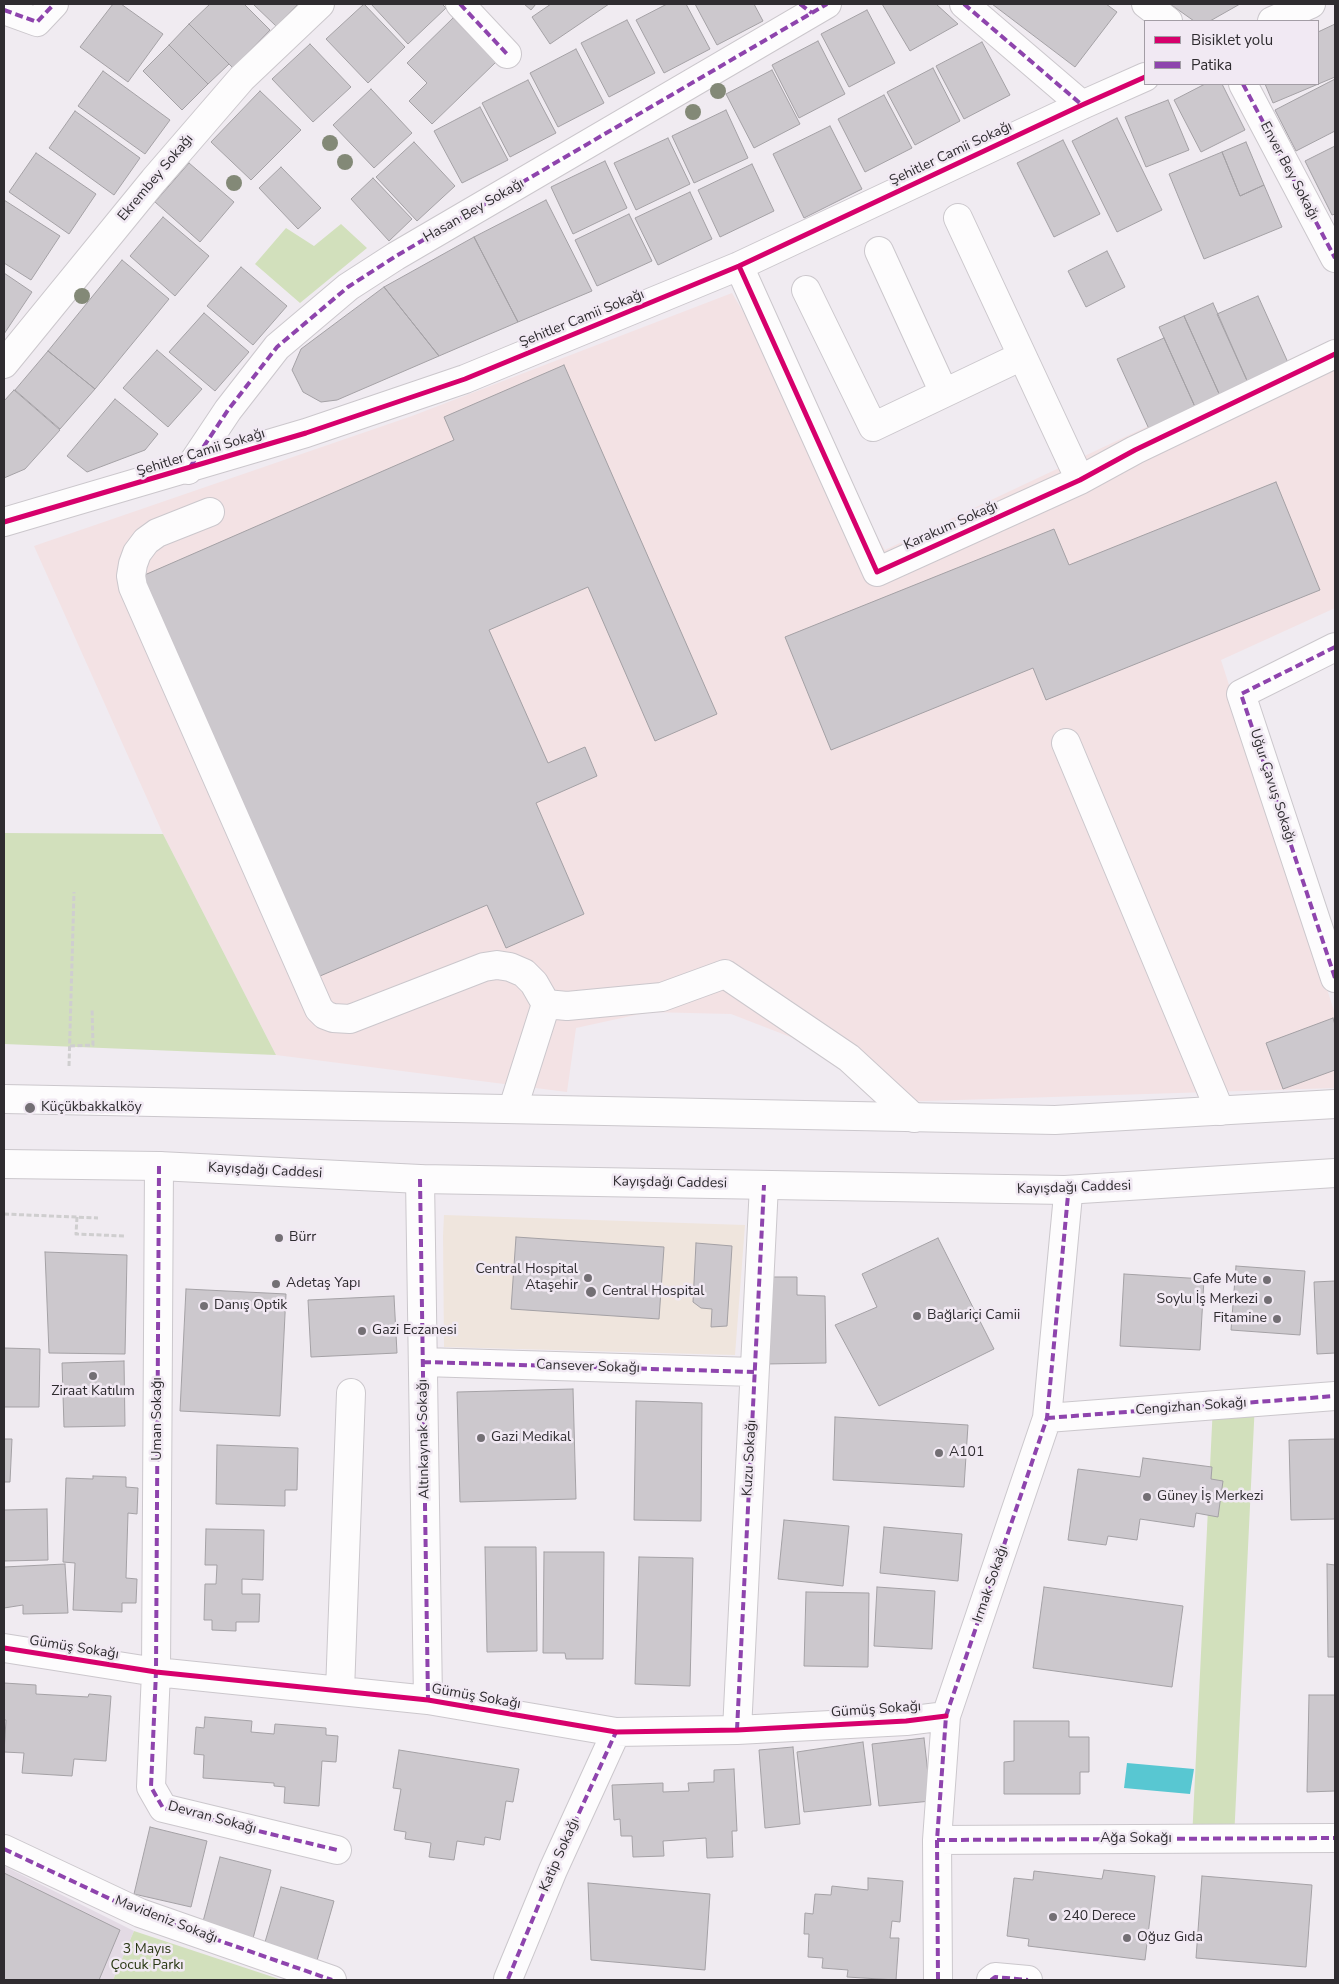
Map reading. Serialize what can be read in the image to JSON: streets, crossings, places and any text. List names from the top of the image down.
{
  "streets": {
    "street": [
      "Şehitler Camii Sokağı",
      "Enver Bey Sokağı",
      "Ekrembey Sokağı",
      "Hasan Bey Sokağı",
      "Karakum Sokağı",
      "Uğur Çavuş Sokağı",
      "Kayışdağı Caddesi",
      "Cansever Sokağı",
      "Cengizhan Sokağı",
      "Uman Sokağı",
      "Altınkaynak Sokağı",
      "Kuzu Sokağı",
      "Irmak Sokağı",
      "Gümüş Sokağı",
      "Devran Sokağı",
      "Ağa Sokağı",
      "Katip Sokağı",
      "Mavideniz Sokağı"
    ]
  },
  "crossings": [
    ["Şehitler Camii Sokağı", "Hasan Bey Sokağı"],
    ["Şehitler Camii Sokağı", "Karakum Sokağı"],
    ["Kayışdağı Caddesi", "Uman Sokağı"],
    ["Kayışdağı Caddesi", "Altınkaynak Sokağı"],
    ["Kayışdağı Caddesi", "Kuzu Sokağı"],
    ["Kayışdağı Caddesi", "Irmak Sokağı"],
    ["Cansever Sokağı", "Altınkaynak Sokağı"],
    ["Cansever Sokağı", "Kuzu Sokağı"],
    ["Cengizhan Sokağı", "Irmak Sokağı"],
    ["Uman Sokağı", "Gümüş Sokağı"],
    ["Uman Sokağı", "Devran Sokağı"],
    ["Altınkaynak Sokağı", "Gümüş Sokağı"],
    ["Kuzu Sokağı", "Gümüş Sokağı"],
    ["Irmak Sokağı", "Gümüş Sokağı"],
    ["Irmak Sokağı", "Ağa Sokağı"],
    ["Gümüş Sokağı", "Devran Sokağı"],
    ["Gümüş Sokağı", "Katip Sokağı"]
  ],
  "parks": ["3 Mayıs Çocuk Parkı"],
  "places": [
    "Küçükbakkalköy",
    "Bürr",
    "Central Hospital Ataşehir",
    "Cafe Mute",
    "Adetaş Yapı",
    "Central Hospital",
    "Soylu İş Merkezi",
    "Danış Optik",
    "Bağlariçi Camii",
    "Fitamine",
    "Gazi Eczanesi",
    "Ziraat Katılım",
    "Gazi Medikal",
    "A101",
    "Güney İş Merkezi",
    "240 Derece",
    "Oğuz Gıda"
  ],
  "legend": ["Bisiklet yolu", "Patika"]
}
